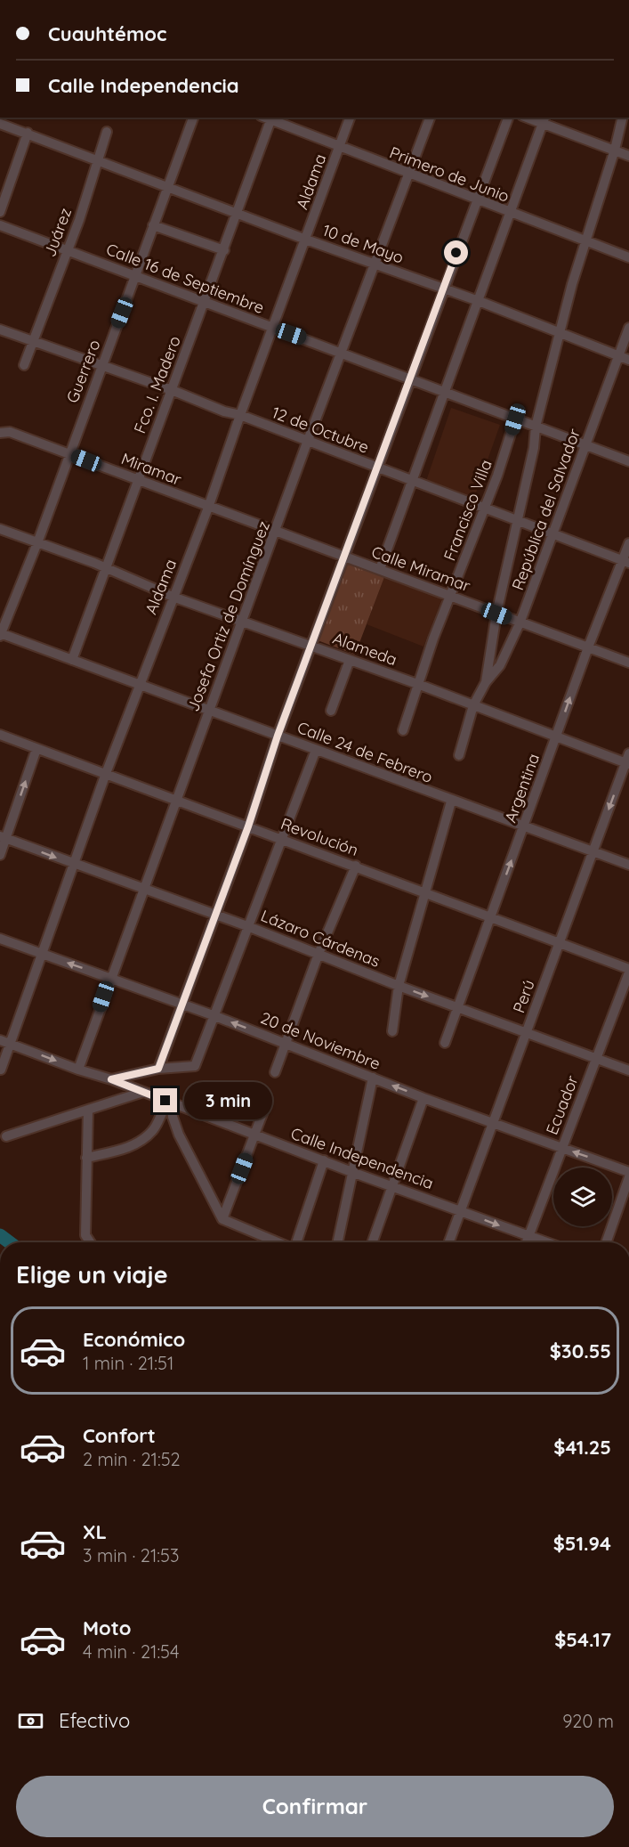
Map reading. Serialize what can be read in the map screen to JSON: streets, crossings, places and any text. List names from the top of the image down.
{
  "streets": {
    "street": [
      "Primero de Junio",
      "Aldama",
      "Juárez",
      "10 de Mayo",
      "Calle 16 de Septiembre",
      "Guerrero",
      "Fco. I. Madero",
      "12 de Octubre",
      "Miramar",
      "República del Salvador",
      "Francisco Villa",
      "Calle Miramar",
      "Josefa Ortiz de Domínguez",
      "Alameda",
      "Calle 24 de Febrero",
      "Argentina",
      "Revolución",
      "Lázaro Cárdenas",
      "Perú",
      "20 de Noviembre",
      "Ecuador",
      "Calle Independencia"
    ]
  },
  "crossings": [
    ["Primero de Junio", "Aldama"],
    ["Primero de Junio", "Fco. I. Madero"],
    ["Primero de Junio", "Josefa Ortiz de Domínguez"],
    ["Aldama", "10 de Mayo"],
    ["Aldama", "Calle 16 de Septiembre"],
    ["Aldama", "12 de Octubre"],
    ["Aldama", "Miramar"],
    ["Aldama", "Alameda"],
    ["Aldama", "Calle 24 de Febrero"],
    ["Aldama", "Revolución"],
    ["Aldama", "Lázaro Cárdenas"],
    ["Aldama", "20 de Noviembre"],
    ["Aldama", "Calle Independencia"],
    ["Juárez", "10 de Mayo"],
    ["Juárez", "Calle 16 de Septiembre"],
    ["Juárez", "12 de Octubre"],
    ["10 de Mayo", "Guerrero"],
    ["10 de Mayo", "Fco. I. Madero"],
    ["10 de Mayo", "República del Salvador"],
    ["10 de Mayo", "Josefa Ortiz de Domínguez"],
    ["Calle 16 de Septiembre", "Guerrero"],
    ["Calle 16 de Septiembre", "Fco. I. Madero"],
    ["Calle 16 de Septiembre", "República del Salvador"],
    ["Calle 16 de Septiembre", "Francisco Villa"],
    ["Calle 16 de Septiembre", "Josefa Ortiz de Domínguez"],
    ["Guerrero", "12 de Octubre"],
    ["Guerrero", "Miramar"],
    ["Guerrero", "Alameda"],
    ["Guerrero", "Calle 24 de Febrero"],
    ["Fco. I. Madero", "12 de Octubre"],
    ["Fco. I. Madero", "Miramar"],
    ["Fco. I. Madero", "Alameda"],
    ["Fco. I. Madero", "Calle 24 de Febrero"],
    ["12 de Octubre", "República del Salvador"],
    ["12 de Octubre", "Francisco Villa"],
    ["12 de Octubre", "Josefa Ortiz de Domínguez"],
    ["12 de Octubre", "Argentina"],
    ["Miramar", "Calle Miramar"],
    ["República del Salvador", "Calle Miramar"],
    ["República del Salvador", "Alameda"],
    ["Francisco Villa", "Calle Miramar"],
    ["Francisco Villa", "Alameda"],
    ["Calle Miramar", "Josefa Ortiz de Domínguez"],
    ["Calle Miramar", "Argentina"],
    ["Josefa Ortiz de Domínguez", "Alameda"],
    ["Josefa Ortiz de Domínguez", "Calle 24 de Febrero"],
    ["Josefa Ortiz de Domínguez", "Revolución"],
    ["Josefa Ortiz de Domínguez", "Lázaro Cárdenas"],
    ["Josefa Ortiz de Domínguez", "20 de Noviembre"],
    ["Josefa Ortiz de Domínguez", "Calle Independencia"],
    ["Alameda", "Argentina"],
    ["Alameda", "Perú"],
    ["Calle 24 de Febrero", "Argentina"],
    ["Calle 24 de Febrero", "Perú"],
    ["Argentina", "Revolución"],
    ["Argentina", "Lázaro Cárdenas"],
    ["Revolución", "Perú"],
    ["Revolución", "Ecuador"],
    ["Lázaro Cárdenas", "Perú"],
    ["Lázaro Cárdenas", "Ecuador"],
    ["Perú", "20 de Noviembre"],
    ["Perú", "Calle Independencia"],
    ["20 de Noviembre", "Ecuador"],
    ["Ecuador", "Calle Independencia"]
  ],
  "one_way": ["20 de Noviembre"],
  "page": {
    "banner": ["Cuauhtémoc", "Calle Independencia"],
    "bubble": "3 min",
    "heading": "Elige un viaje",
    "list": [
      {
        "name": "Económico",
        "note": "1 min · 21:51",
        "value": "$30.55"
      },
      {
        "name": "Confort",
        "note": "2 min · 21:52",
        "value": "$41.25"
      },
      {
        "name": "XL",
        "note": "3 min · 21:53",
        "value": "$51.94"
      },
      {
        "name": "Moto",
        "note": "4 min · 21:54",
        "value": "$54.17"
      }
    ],
    "pay": ["Efectivo", "920 m"],
    "buttons": "Confirmar"
  }
}
